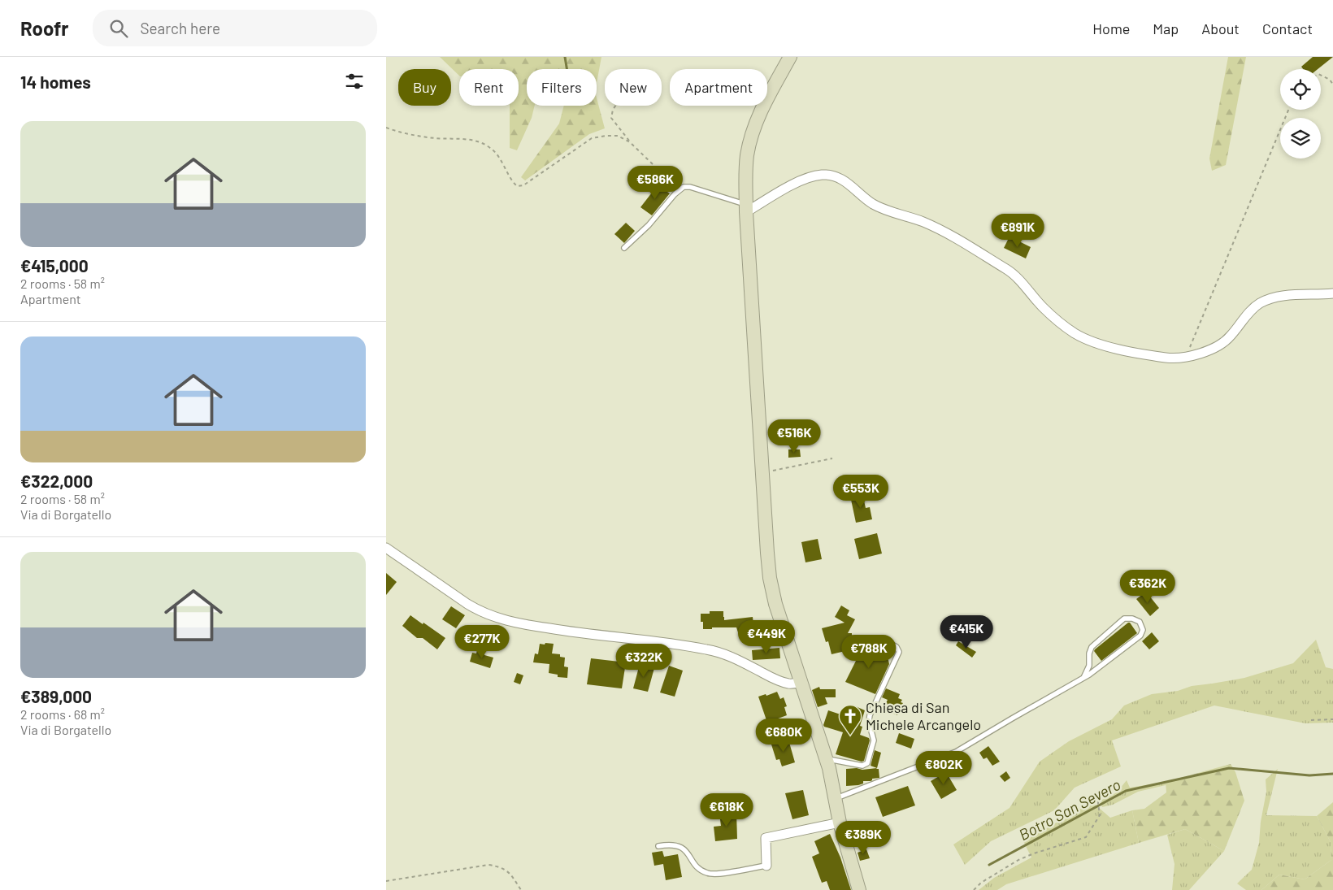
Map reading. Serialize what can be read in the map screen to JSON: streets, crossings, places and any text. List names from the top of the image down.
{
  "water": ["Botro San Severo"],
  "places": {
    "church": ["Chiesa di San Michele Arcangelo"]
  },
  "page": {
    "header": "Roofr",
    "search": "Search here",
    "nav": [
      "Home",
      "Map",
      "About",
      "Contact"
    ],
    "heading": "14 homes",
    "chip": [
      "Buy",
      "Rent",
      "Filters",
      "New",
      "Apartment"
    ],
    "list": [
      {
        "name": "€415,000",
        "note": "2 rooms · 58 m² · Apartment"
      },
      {
        "name": "€322,000",
        "note": "2 rooms · 58 m² · Via di Borgatello"
      },
      {
        "name": "€389,000",
        "note": "2 rooms · 68 m² · Via di Borgatello"
      }
    ],
    "price": [
      "€586K",
      "€891K",
      "€516K",
      "€553K",
      "€362K",
      "€415K",
      "€449K",
      "€277K",
      "€788K",
      "€322K",
      "€680K",
      "€802K",
      "€618K",
      "€389K"
    ]
  }
}
